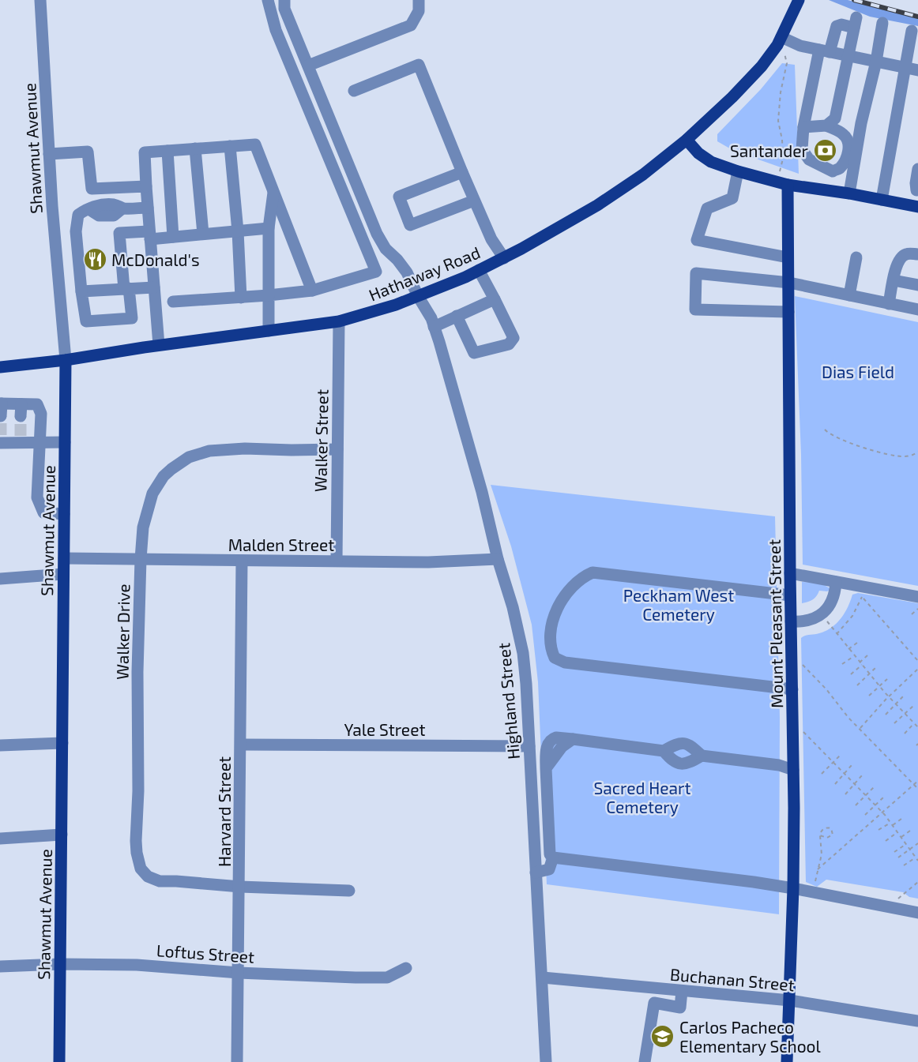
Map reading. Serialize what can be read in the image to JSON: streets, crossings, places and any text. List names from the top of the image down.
{
  "streets": {
    "main road": ["Shawmut Avenue", "Hathaway Road", "Mount Pleasant Street"],
    "street": [
      "Walker Street",
      "Malden Street",
      "Walker Drive",
      "Highland Street",
      "Yale Street",
      "Harvard Street",
      "Loftus Street",
      "Buchanan Street"
    ]
  },
  "crossings": [
    ["Shawmut Avenue", "Hathaway Road"],
    ["Shawmut Avenue", "Malden Street"],
    ["Shawmut Avenue", "Loftus Street"],
    ["Hathaway Road", "Walker Street"],
    ["Hathaway Road", "Highland Street"],
    ["Walker Street", "Malden Street"],
    ["Walker Street", "Walker Drive"],
    ["Malden Street", "Walker Drive"],
    ["Malden Street", "Highland Street"],
    ["Malden Street", "Harvard Street"],
    ["Mount Pleasant Street", "Buchanan Street"],
    ["Walker Drive", "Harvard Street"],
    ["Highland Street", "Yale Street"],
    ["Highland Street", "Buchanan Street"],
    ["Yale Street", "Harvard Street"],
    ["Harvard Street", "Loftus Street"]
  ],
  "parks": ["Dias Field", "Peckham West Cemetery", "Sacred Heart Cemetery"],
  "places": {
    "bank": ["Santander"],
    "restaurant": ["McDonald's"],
    "school or university": ["Carlos Pacheco Elementary School"]
  }
}
